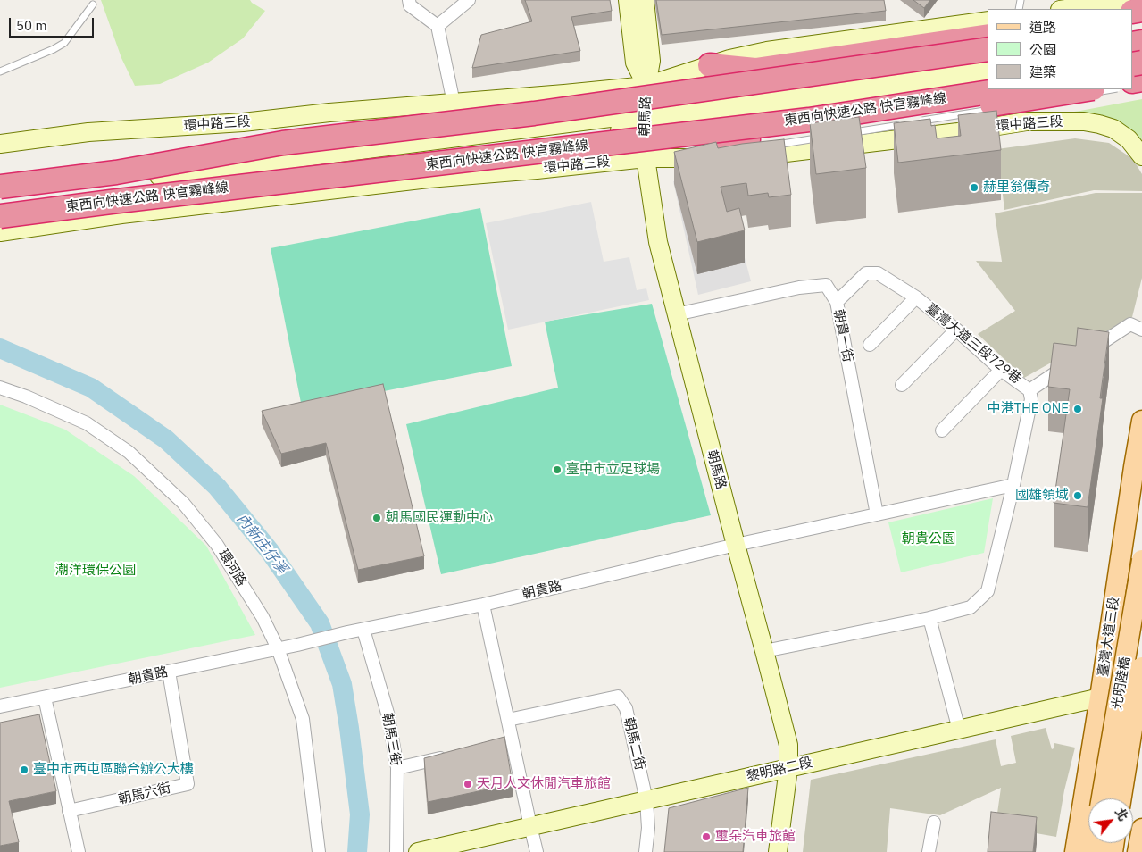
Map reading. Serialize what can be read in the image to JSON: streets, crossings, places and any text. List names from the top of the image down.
{
  "streets": {
    "highway": ["東西向快速公路 快官霧峰線"],
    "main road": ["臺灣大道三段", "光明陸橋"],
    "street": [
      "朝馬路",
      "環中路三段",
      "朝貴一街",
      "臺灣大道三段729巷",
      "環河路",
      "朝貴路",
      "朝馬三街",
      "朝馬二街",
      "黎明路二段",
      "朝馬六街"
    ]
  },
  "crossings": [
    ["朝馬路", "環中路三段"],
    ["朝馬路", "朝貴一街"],
    ["朝馬路", "朝貴路"],
    ["朝馬路", "黎明路二段"],
    ["朝貴一街", "臺灣大道三段729巷"],
    ["環河路", "朝貴路"],
    ["朝貴路", "朝馬三街"],
    ["朝貴路", "朝馬六街"],
    ["臺灣大道三段", "黎明路二段"],
    ["朝馬二街", "黎明路二段"]
  ],
  "water": ["內新庄仔溪"],
  "parks": ["朝貴公園", "潮洋環保公園"],
  "places": [
    "赫里翁傳奇",
    "中港THE ONE",
    "臺中市立足球場",
    "國雄領域",
    "朝馬國民運動中心",
    "臺中市西屯區聯合辦公大樓",
    "天月人文休閒汽車旅館",
    "璽朵汽車旅館"
  ],
  "legend": ["道路", "公園", "建築"],
  "scale_bar": "50 m",
  "north": "top right"
}
